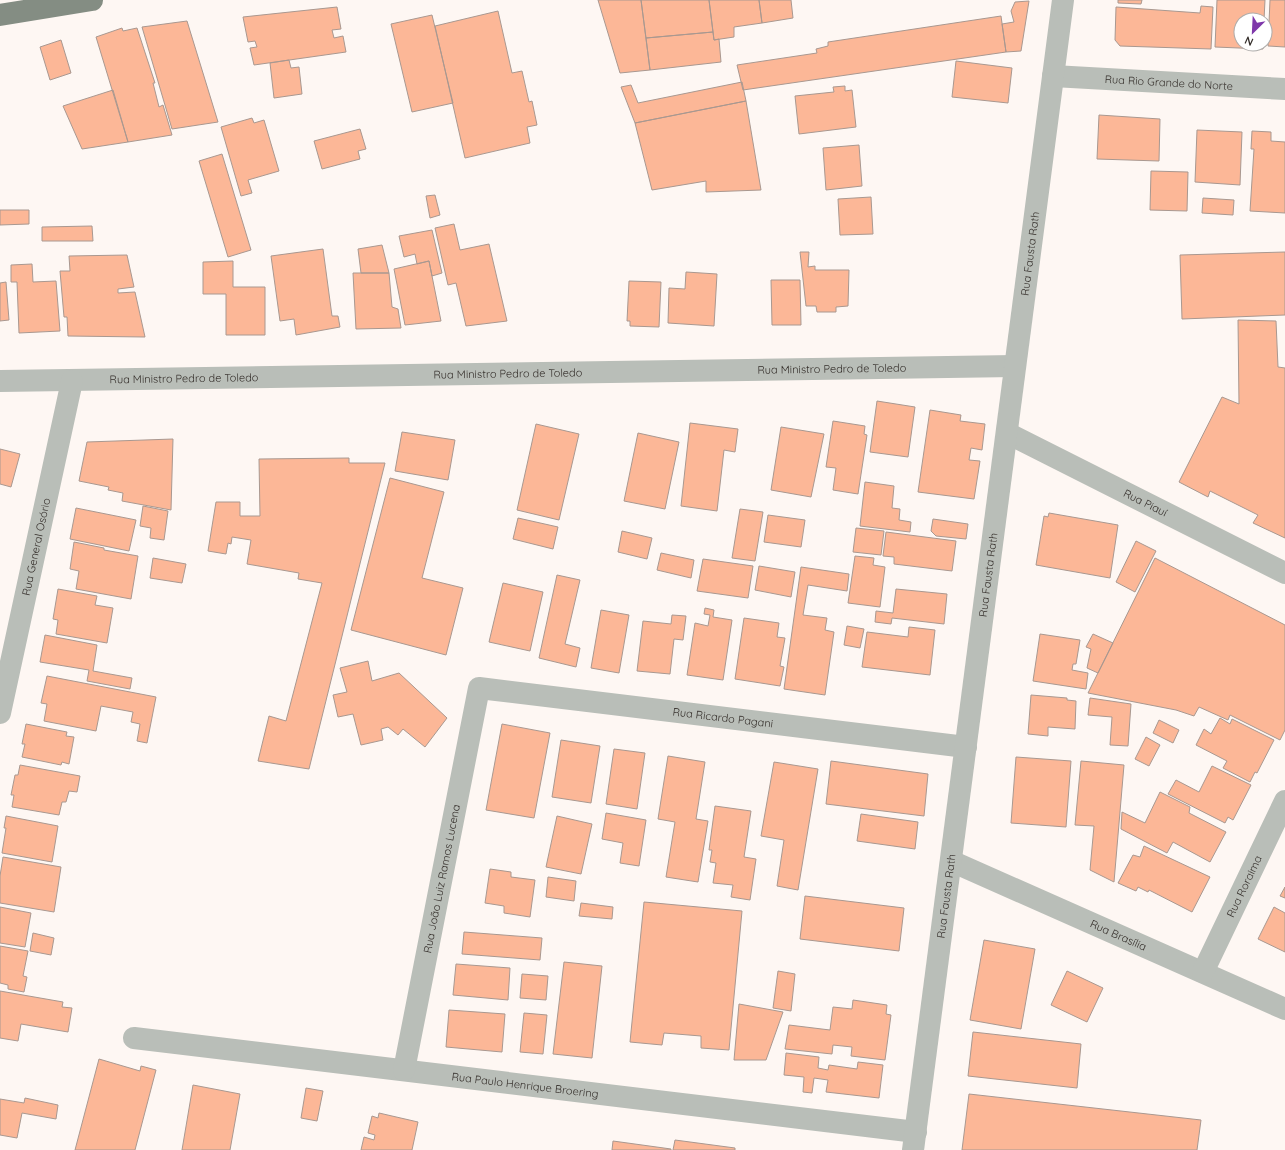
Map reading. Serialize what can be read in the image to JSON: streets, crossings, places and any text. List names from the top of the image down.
{
  "streets": {
    "street": [
      "Rua Rio Grande do Norte",
      "Rua Fausta Rath",
      "Rua Ministro Pedro de Toledo",
      "Rua Piauí",
      "Rua General Osório",
      "Rua Ricardo Pagani",
      "Rua João Luiz Ramos Lucena",
      "Rua Roraima",
      "Rua Brasília",
      "Rua Paulo Henrique Broering"
    ]
  },
  "crossings": [
    ["Rua Rio Grande do Norte", "Rua Fausta Rath"],
    ["Rua Fausta Rath", "Rua Ministro Pedro de Toledo"],
    ["Rua Fausta Rath", "Rua Piauí"],
    ["Rua Fausta Rath", "Rua Ricardo Pagani"],
    ["Rua Fausta Rath", "Rua Brasília"],
    ["Rua Fausta Rath", "Rua Paulo Henrique Broering"],
    ["Rua Ministro Pedro de Toledo", "Rua General Osório"],
    ["Rua Ricardo Pagani", "Rua João Luiz Ramos Lucena"],
    ["Rua João Luiz Ramos Lucena", "Rua Paulo Henrique Broering"],
    ["Rua Roraima", "Rua Brasília"]
  ],
  "north": "bottom left"
}
